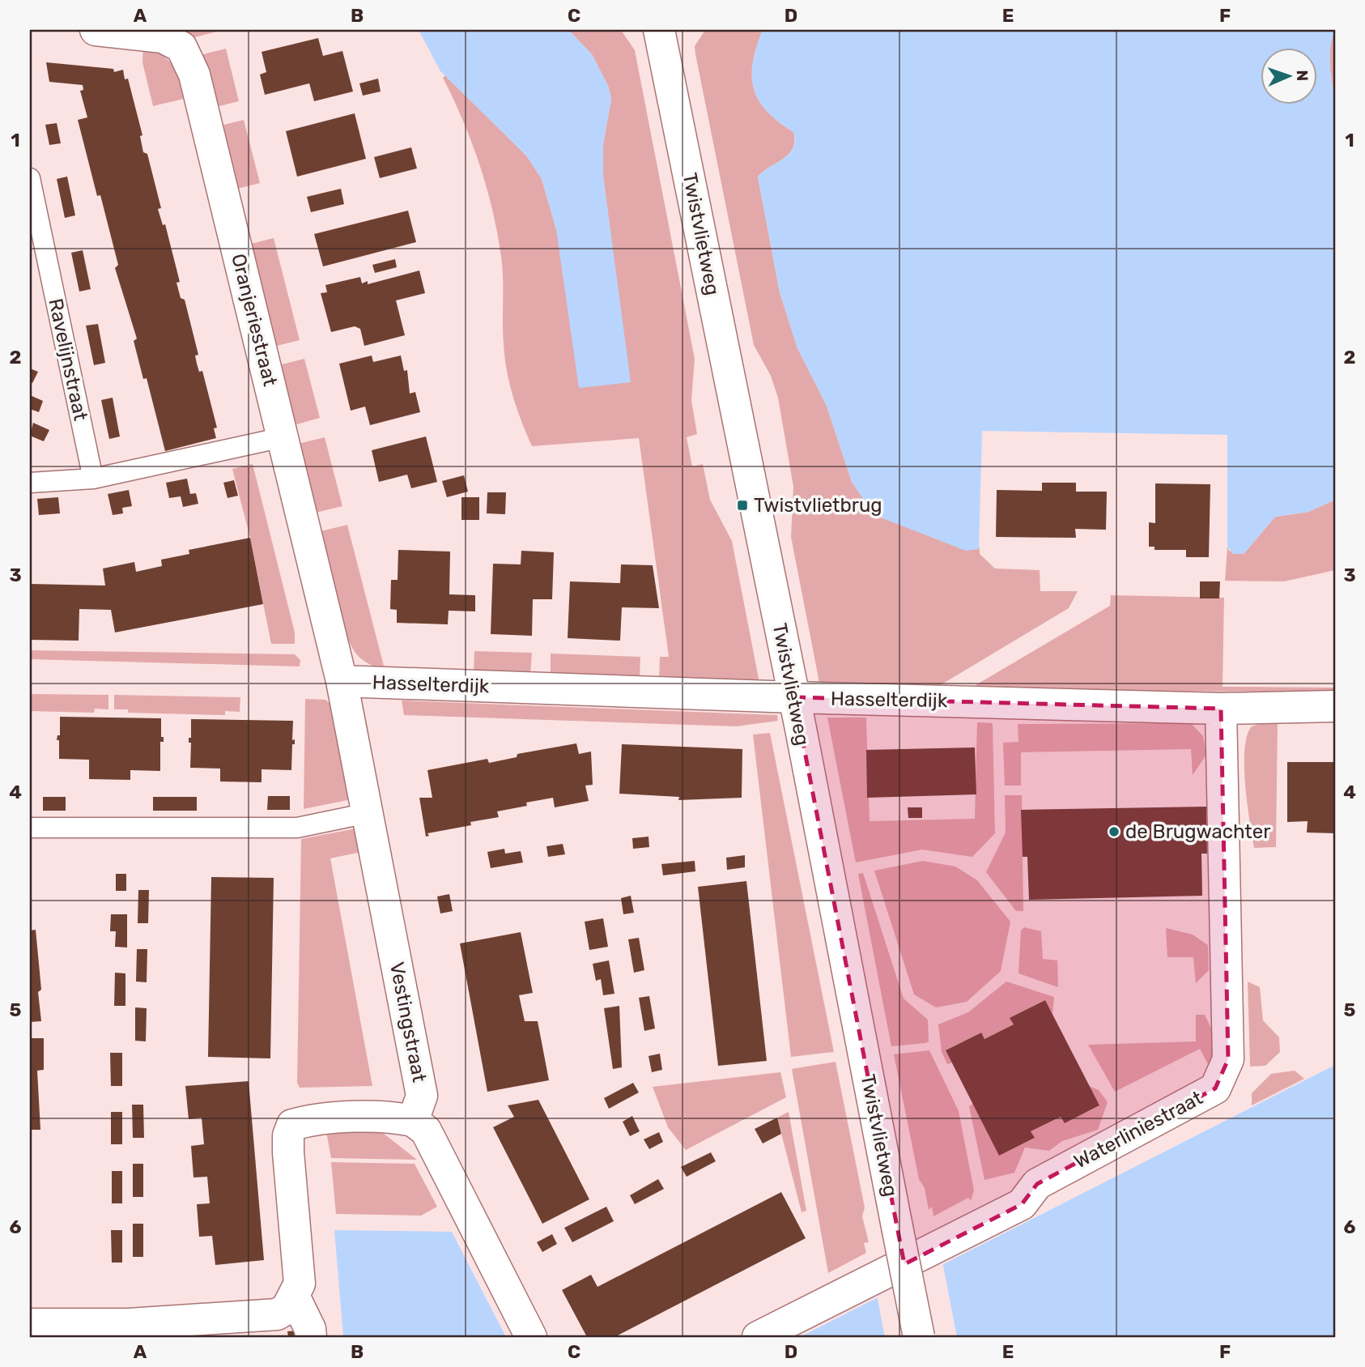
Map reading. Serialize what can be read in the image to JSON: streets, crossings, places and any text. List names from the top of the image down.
{
  "streets": {
    "street": [
      "Twistvlietweg",
      "Oranjeriestraat",
      "Hasselterdijk",
      "Vestingstraat",
      "Waterliniestraat"
    ],
    "lane": ["Ravelijnstraat"]
  },
  "crossings": [
    ["Twistvlietweg", "Hasselterdijk"],
    ["Oranjeriestraat", "Hasselterdijk"],
    ["Oranjeriestraat", "Vestingstraat"],
    ["Hasselterdijk", "Vestingstraat"],
    ["Hasselterdijk", "Waterliniestraat"]
  ],
  "places": {
    "transit": ["Twistvlietbrug"],
    "other": ["de Brugwachter"]
  },
  "north": "right",
  "grid": {
    "columns": [
      "A",
      "B",
      "C",
      "D",
      "E",
      "F"
    ],
    "rows": [
      "1",
      "2",
      "3",
      "4",
      "5",
      "6"
    ]
  }
}
